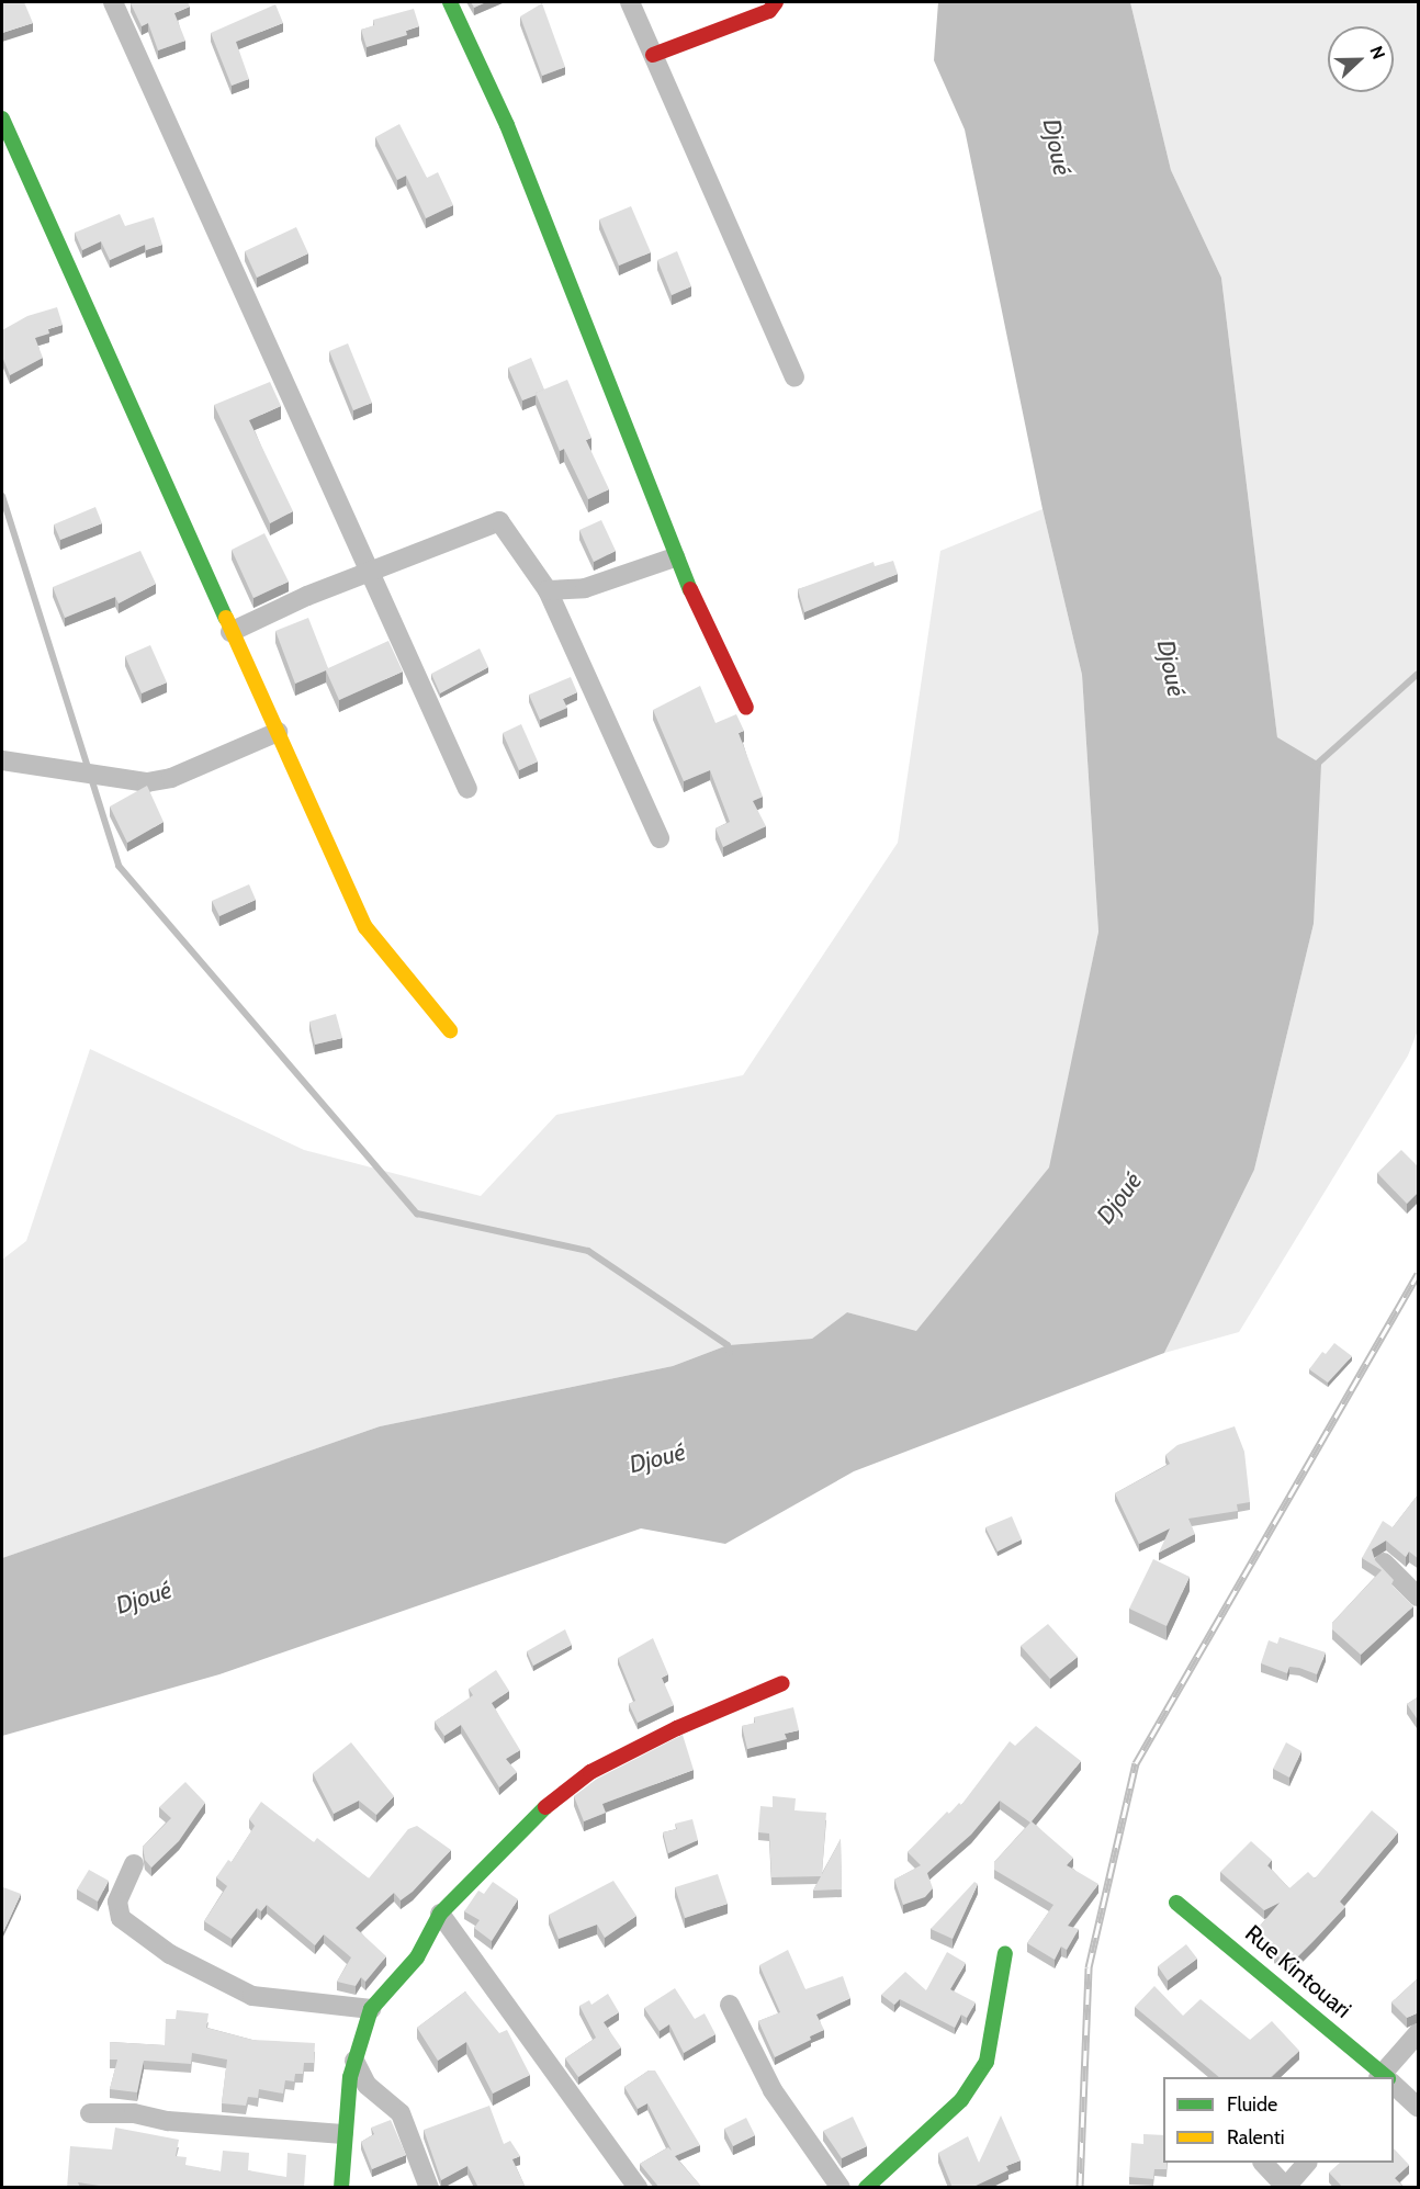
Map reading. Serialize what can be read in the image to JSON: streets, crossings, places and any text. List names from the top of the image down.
{
  "streets": {
    "street": ["Rue Kintouari"]
  },
  "water": ["Djoué"],
  "legend": ["Fluide", "Ralenti"],
  "north": "right"
}
